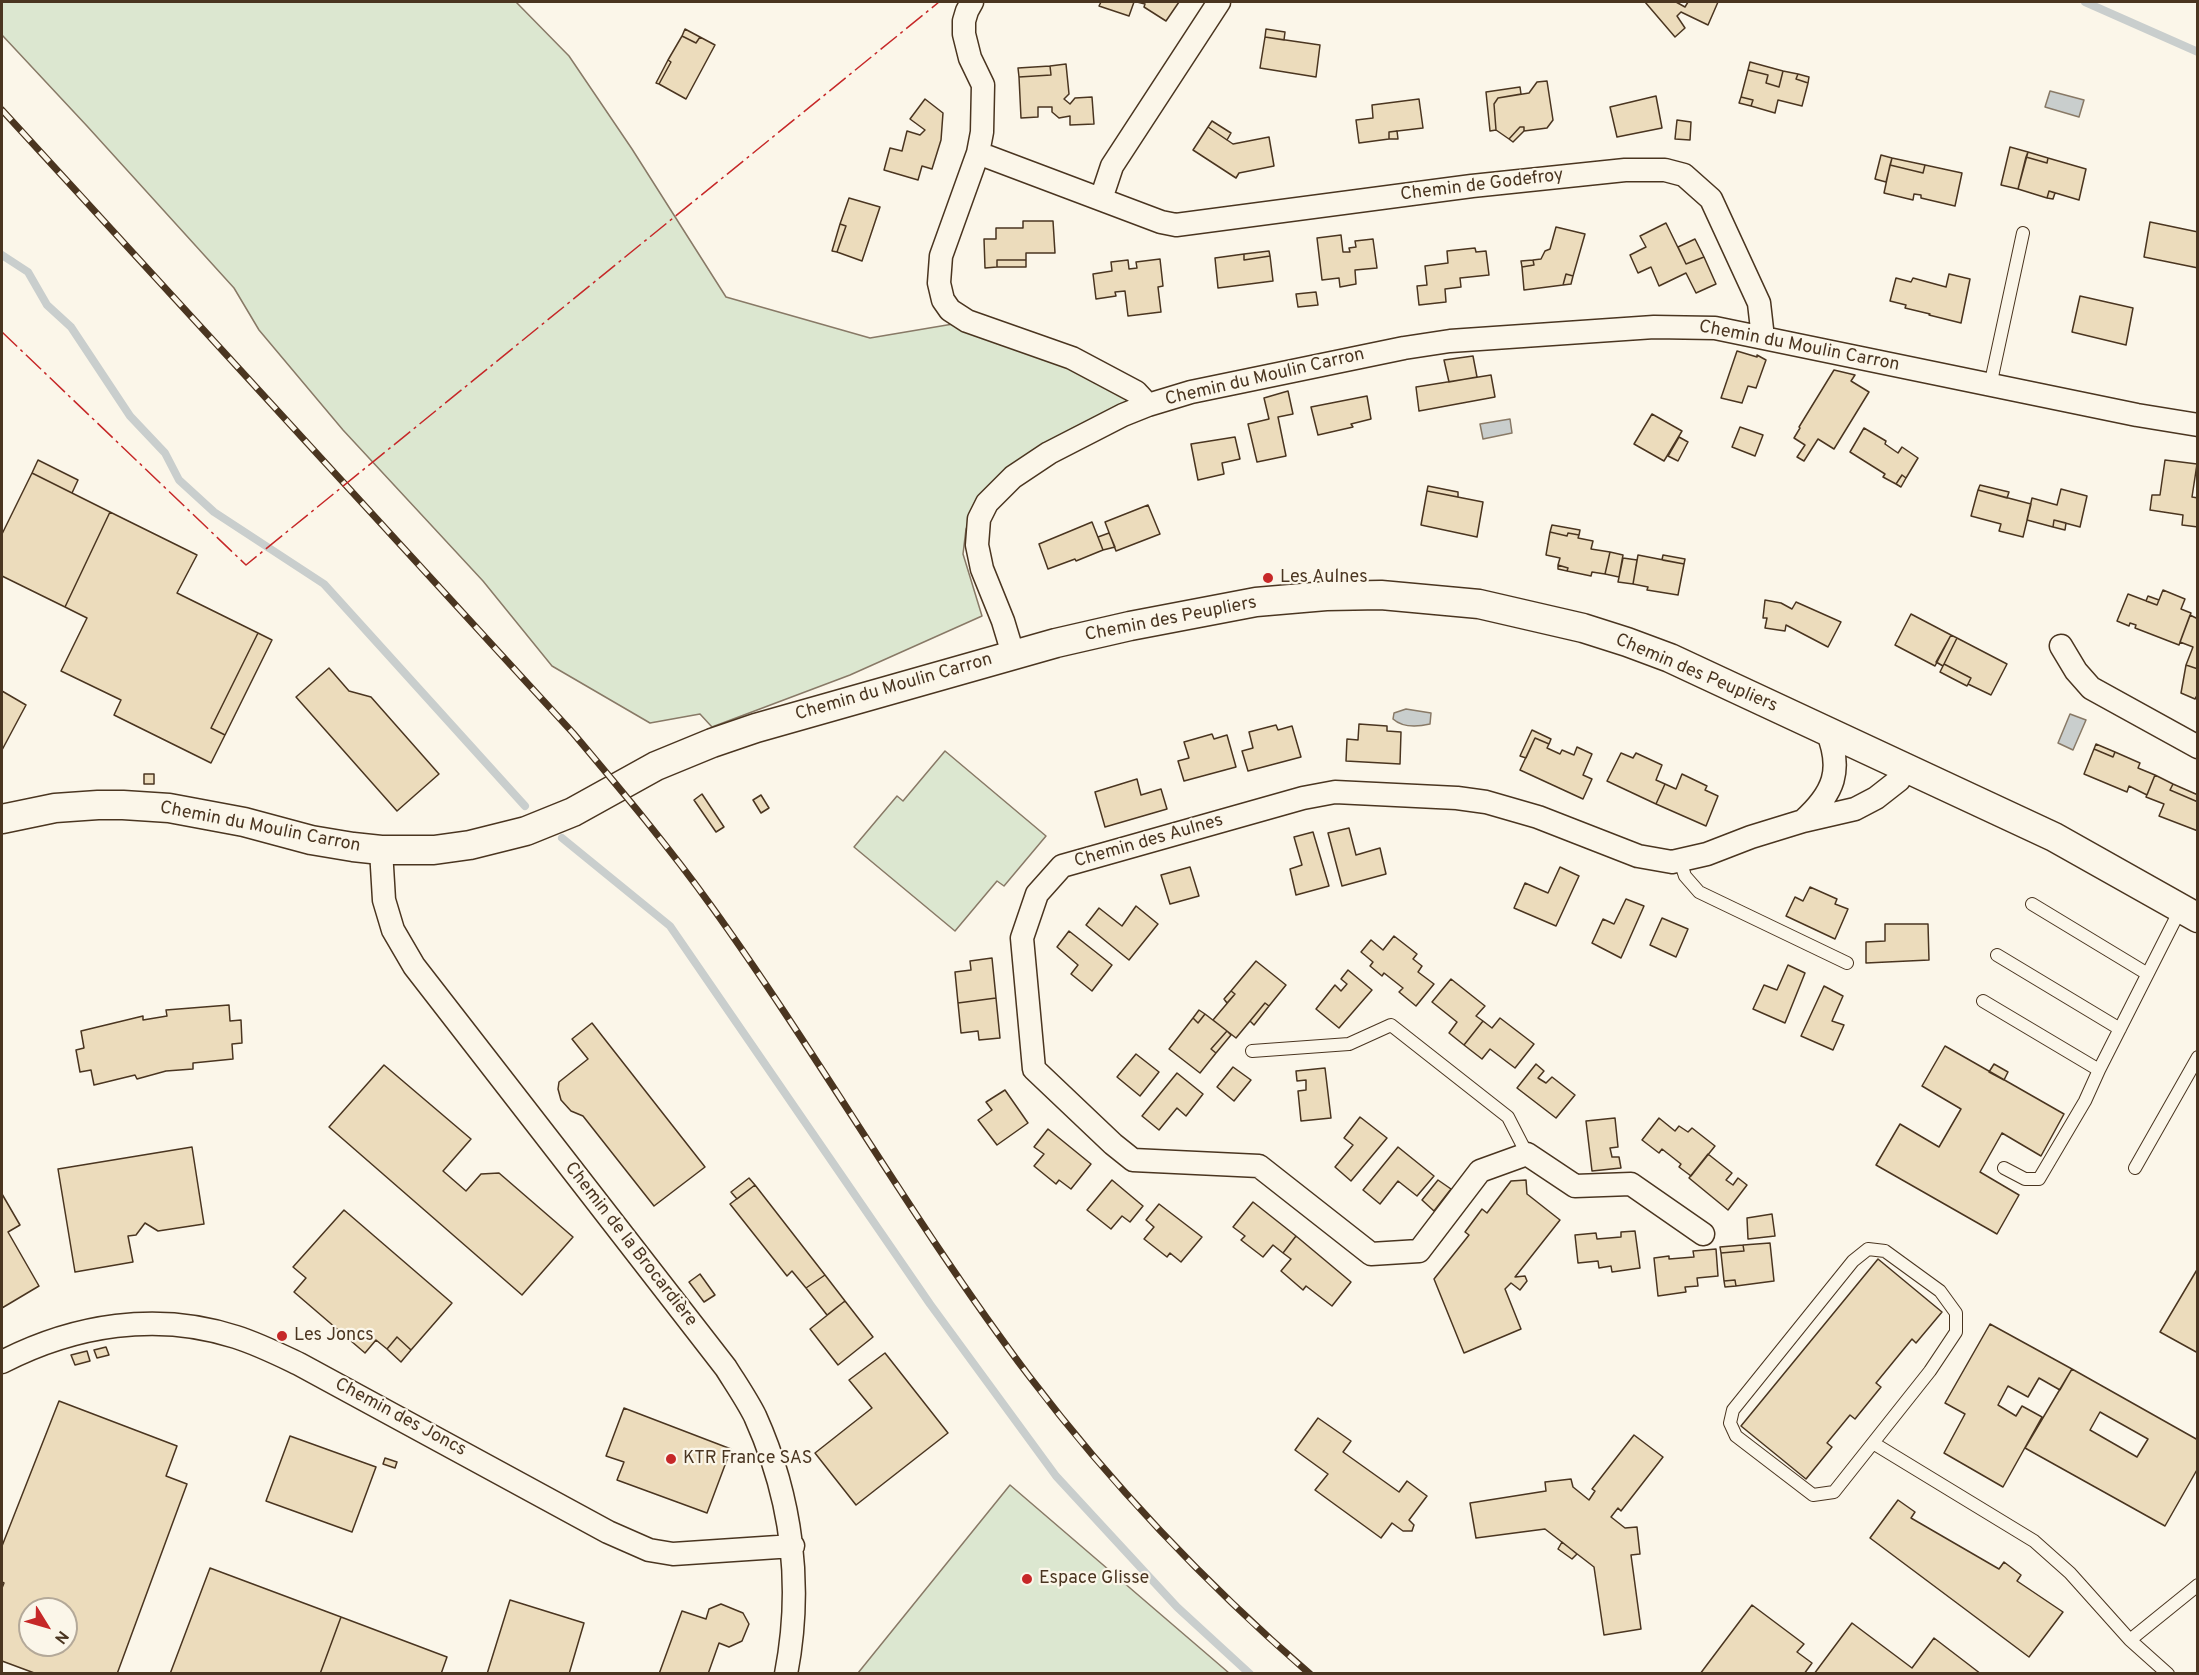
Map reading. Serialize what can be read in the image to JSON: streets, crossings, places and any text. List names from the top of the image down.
{
  "streets": {
    "street": [
      "Chemin de Godefroy",
      "Chemin du Moulin Carron",
      "Chemin des Peupliers",
      "Chemin des Aulnes",
      "Chemin de la Brocardière",
      "Chemin des Joncs"
    ]
  },
  "crossings": [
    ["Chemin de Godefroy", "Chemin du Moulin Carron"],
    ["Chemin du Moulin Carron", "Chemin des Peupliers"],
    ["Chemin du Moulin Carron", "Chemin de la Brocardière"],
    ["Chemin des Peupliers", "Chemin des Aulnes"],
    ["Chemin de la Brocardière", "Chemin des Joncs"]
  ],
  "places": [
    "Les Aulnes",
    "Les Joncs",
    "KTR France SAS",
    "Espace Glisse"
  ],
  "north": "bottom right"
}
